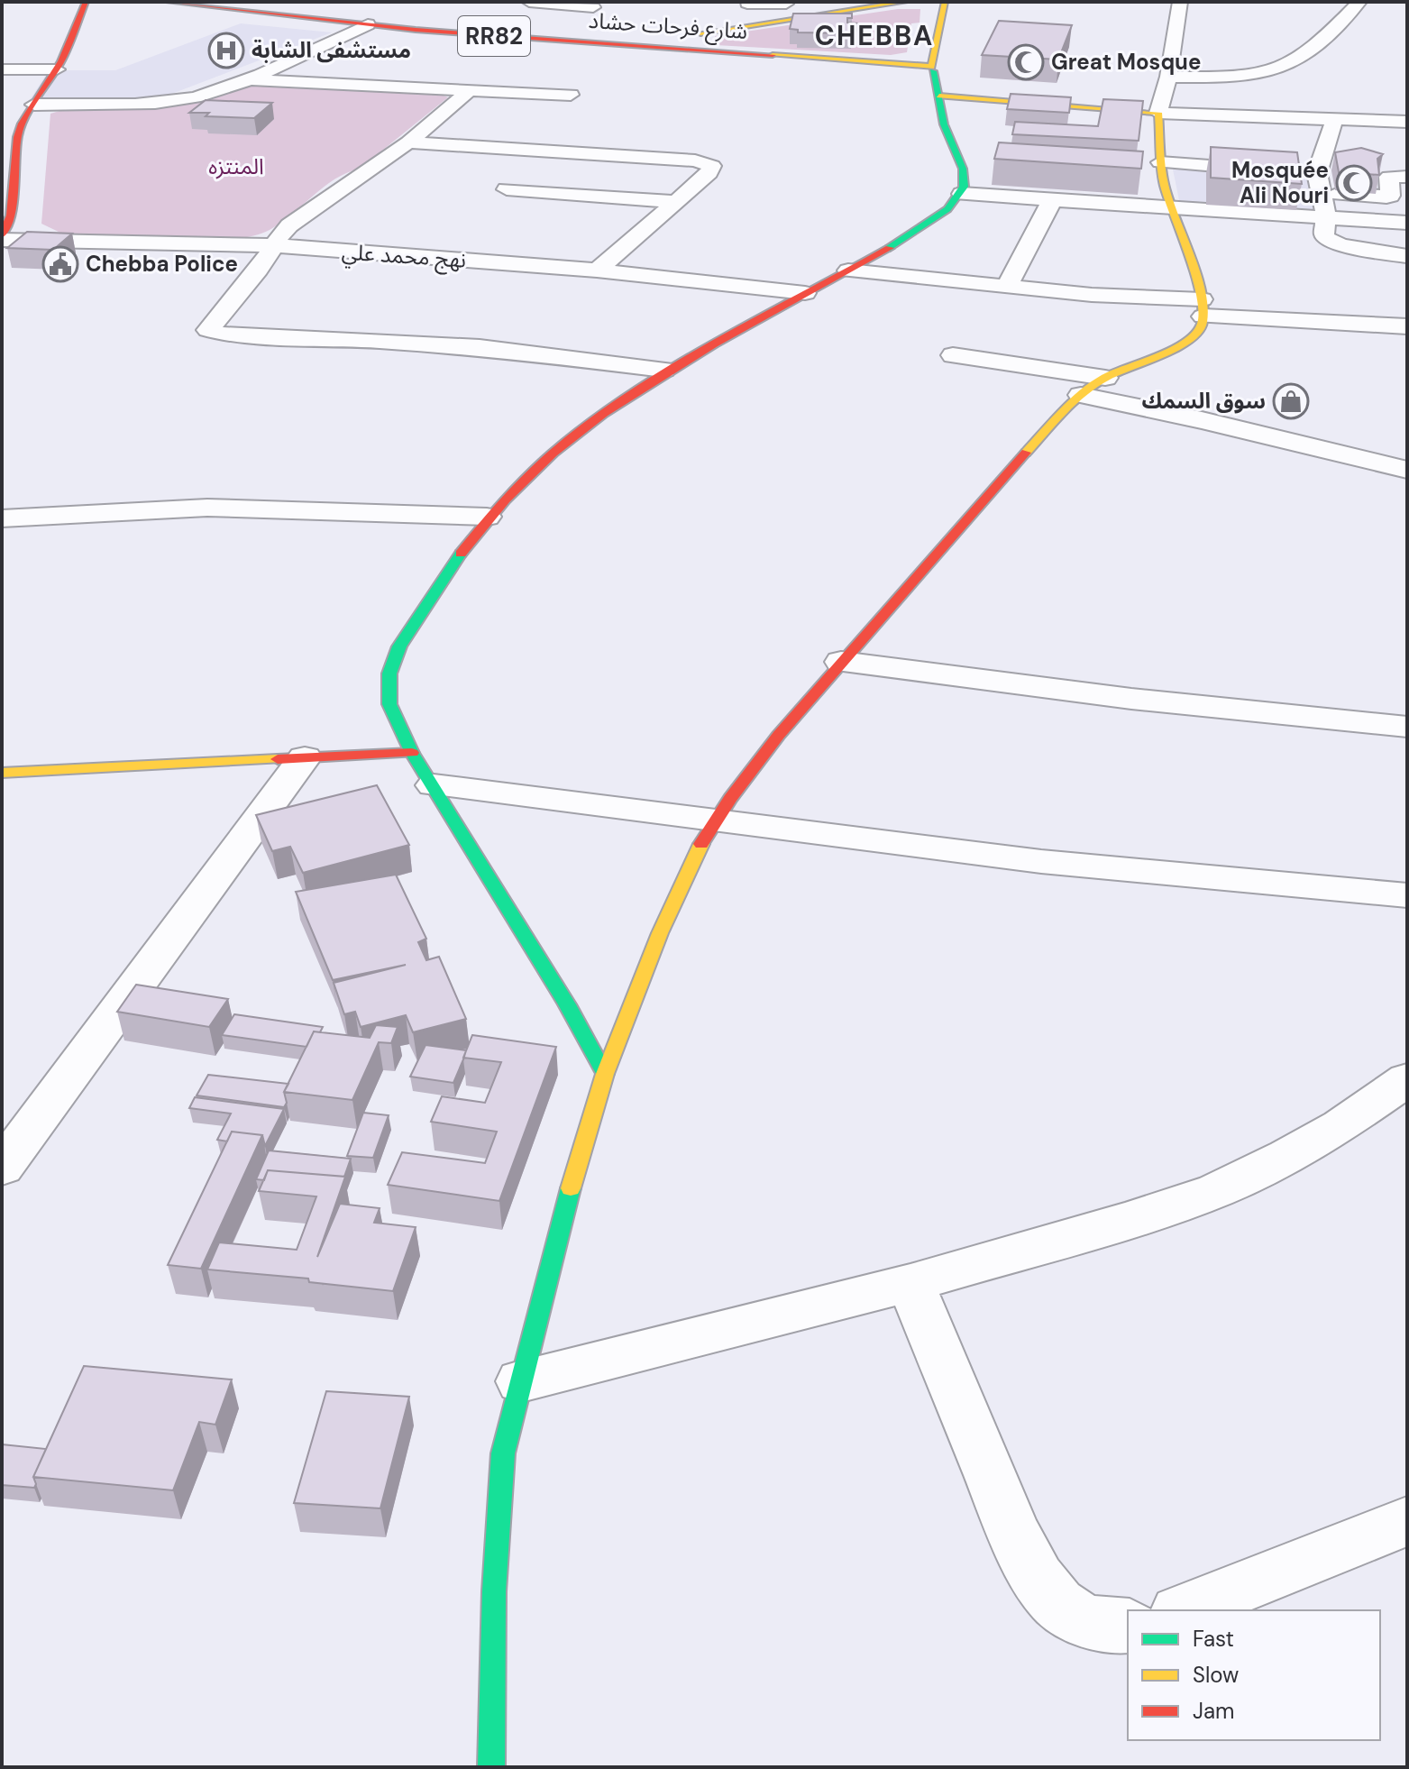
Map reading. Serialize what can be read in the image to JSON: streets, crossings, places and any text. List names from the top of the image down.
{
  "streets": {
    "main road": ["شارع فرحات حشاد", "RR82"],
    "street": ["نهج محمد علي"]
  },
  "districts": ["CHEBBA"],
  "parks": ["المنتزه"],
  "places": {
    "hospital": ["مستشفى الشابة"],
    "mosque": ["Great Mosque", "Mosquée Ali Nouri"],
    "public building": ["Chebba Police"],
    "shop": ["سوق السمك"]
  },
  "legend": ["Fast", "Slow", "Jam"]
}
